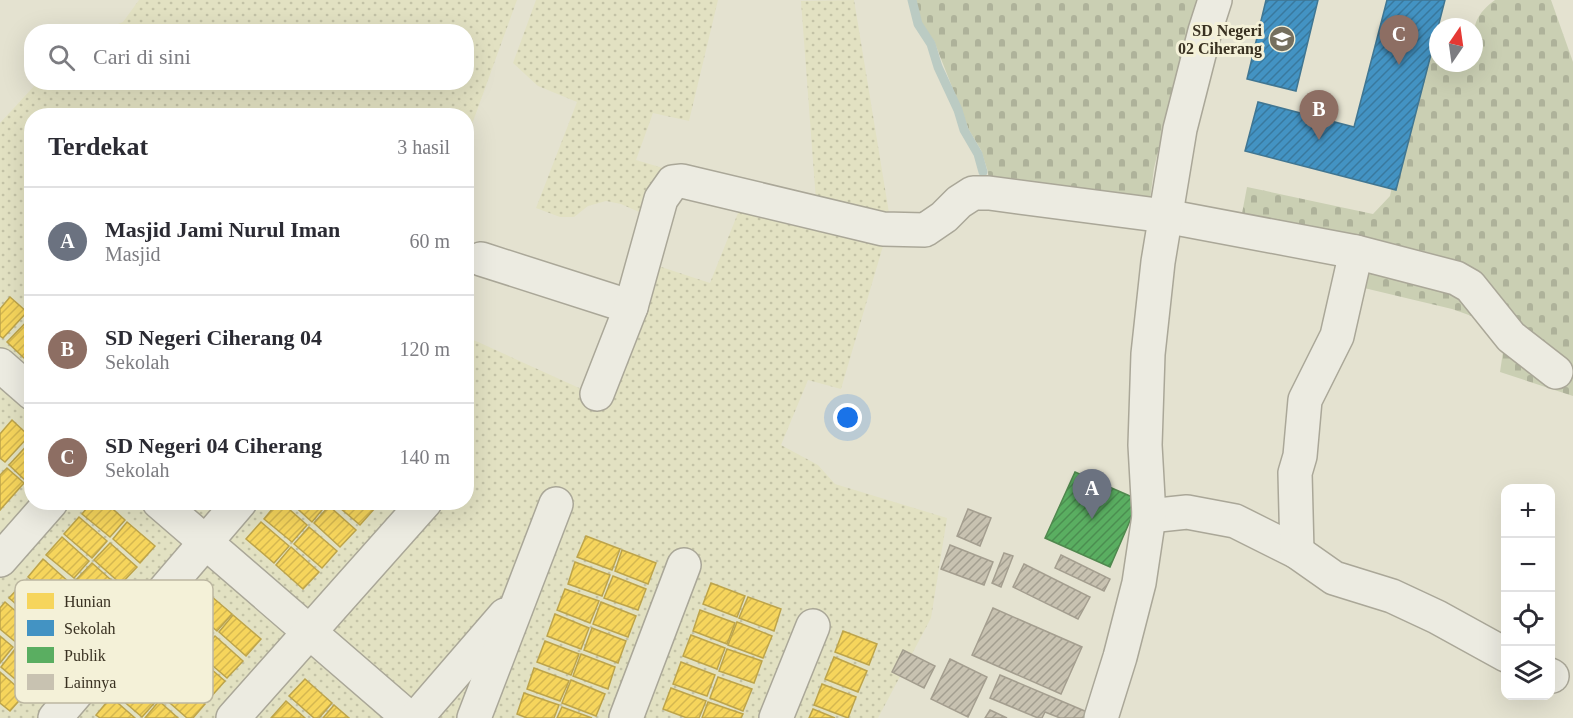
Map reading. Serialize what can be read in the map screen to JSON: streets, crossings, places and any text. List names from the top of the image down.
{
  "places": {
    "school or university": ["SD Negeri 02 Ciherang"]
  },
  "legend": [
    "Hunian",
    "Sekolah",
    "Publik",
    "Lainnya"
  ],
  "north": "top",
  "page": {
    "pins": ["C", "B", "A"],
    "search": "Cari di sini",
    "heading": ["Terdekat", "3 hasil"],
    "list": [
      {
        "mark": "A",
        "name": "Masjid Jami Nurul Iman",
        "note": "Masjid",
        "value": "60 m"
      },
      {
        "mark": "B",
        "name": "SD Negeri Ciherang 04",
        "note": "Sekolah",
        "value": "120 m"
      },
      {
        "mark": "C",
        "name": "SD Negeri 04 Ciherang",
        "note": "Sekolah",
        "value": "140 m"
      }
    ],
    "map_buttons": ["+", "−"]
  }
}
